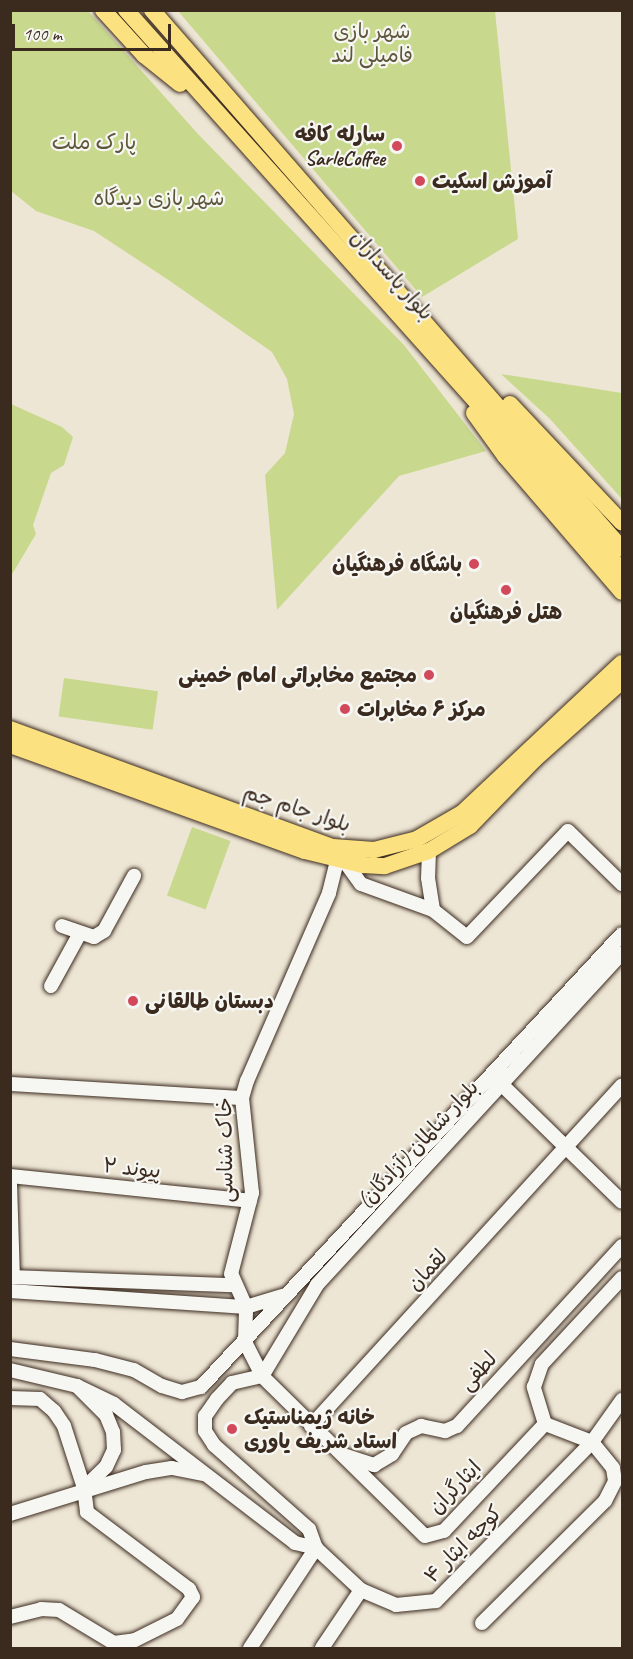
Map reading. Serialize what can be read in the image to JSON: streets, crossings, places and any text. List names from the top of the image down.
{
  "streets": {
    "main road": ["بلوار پاسداران", "بلوار جام جم"],
    "street": [
      "بلوار شالمان (آزادگان)",
      "خاک شناسی",
      "پیوند ۲",
      "لقمان",
      "لطفی",
      "ایثارگران",
      "کوچه ایثار ۴"
    ]
  },
  "crossings": [
    ["بلوار جام جم", "خاک شناسی"],
    ["بلوار شالمان (آزادگان)", "ایثارگران"],
    ["خاک شناسی", "پیوند ۲"],
    ["لقمان", "ایثارگران"],
    ["لطفی", "ایثارگران"]
  ],
  "parks": ["شهر بازی فامیلی لند", "پارک ملت", "شهر بازی دیدگاه"],
  "places": [
    "سارله کافه SarleCoffee",
    "آموزش اسکیت",
    "باشگاه فرهنگیان",
    "هتل فرهنگیان",
    "مجتمع مخابراتی امام خمینی",
    "مرکز ۶ مخابرات",
    "دبستان طالقانی",
    "خانه ژیمناستیک استاد شریف یاوری"
  ],
  "scale_bar": "100 m"
}
